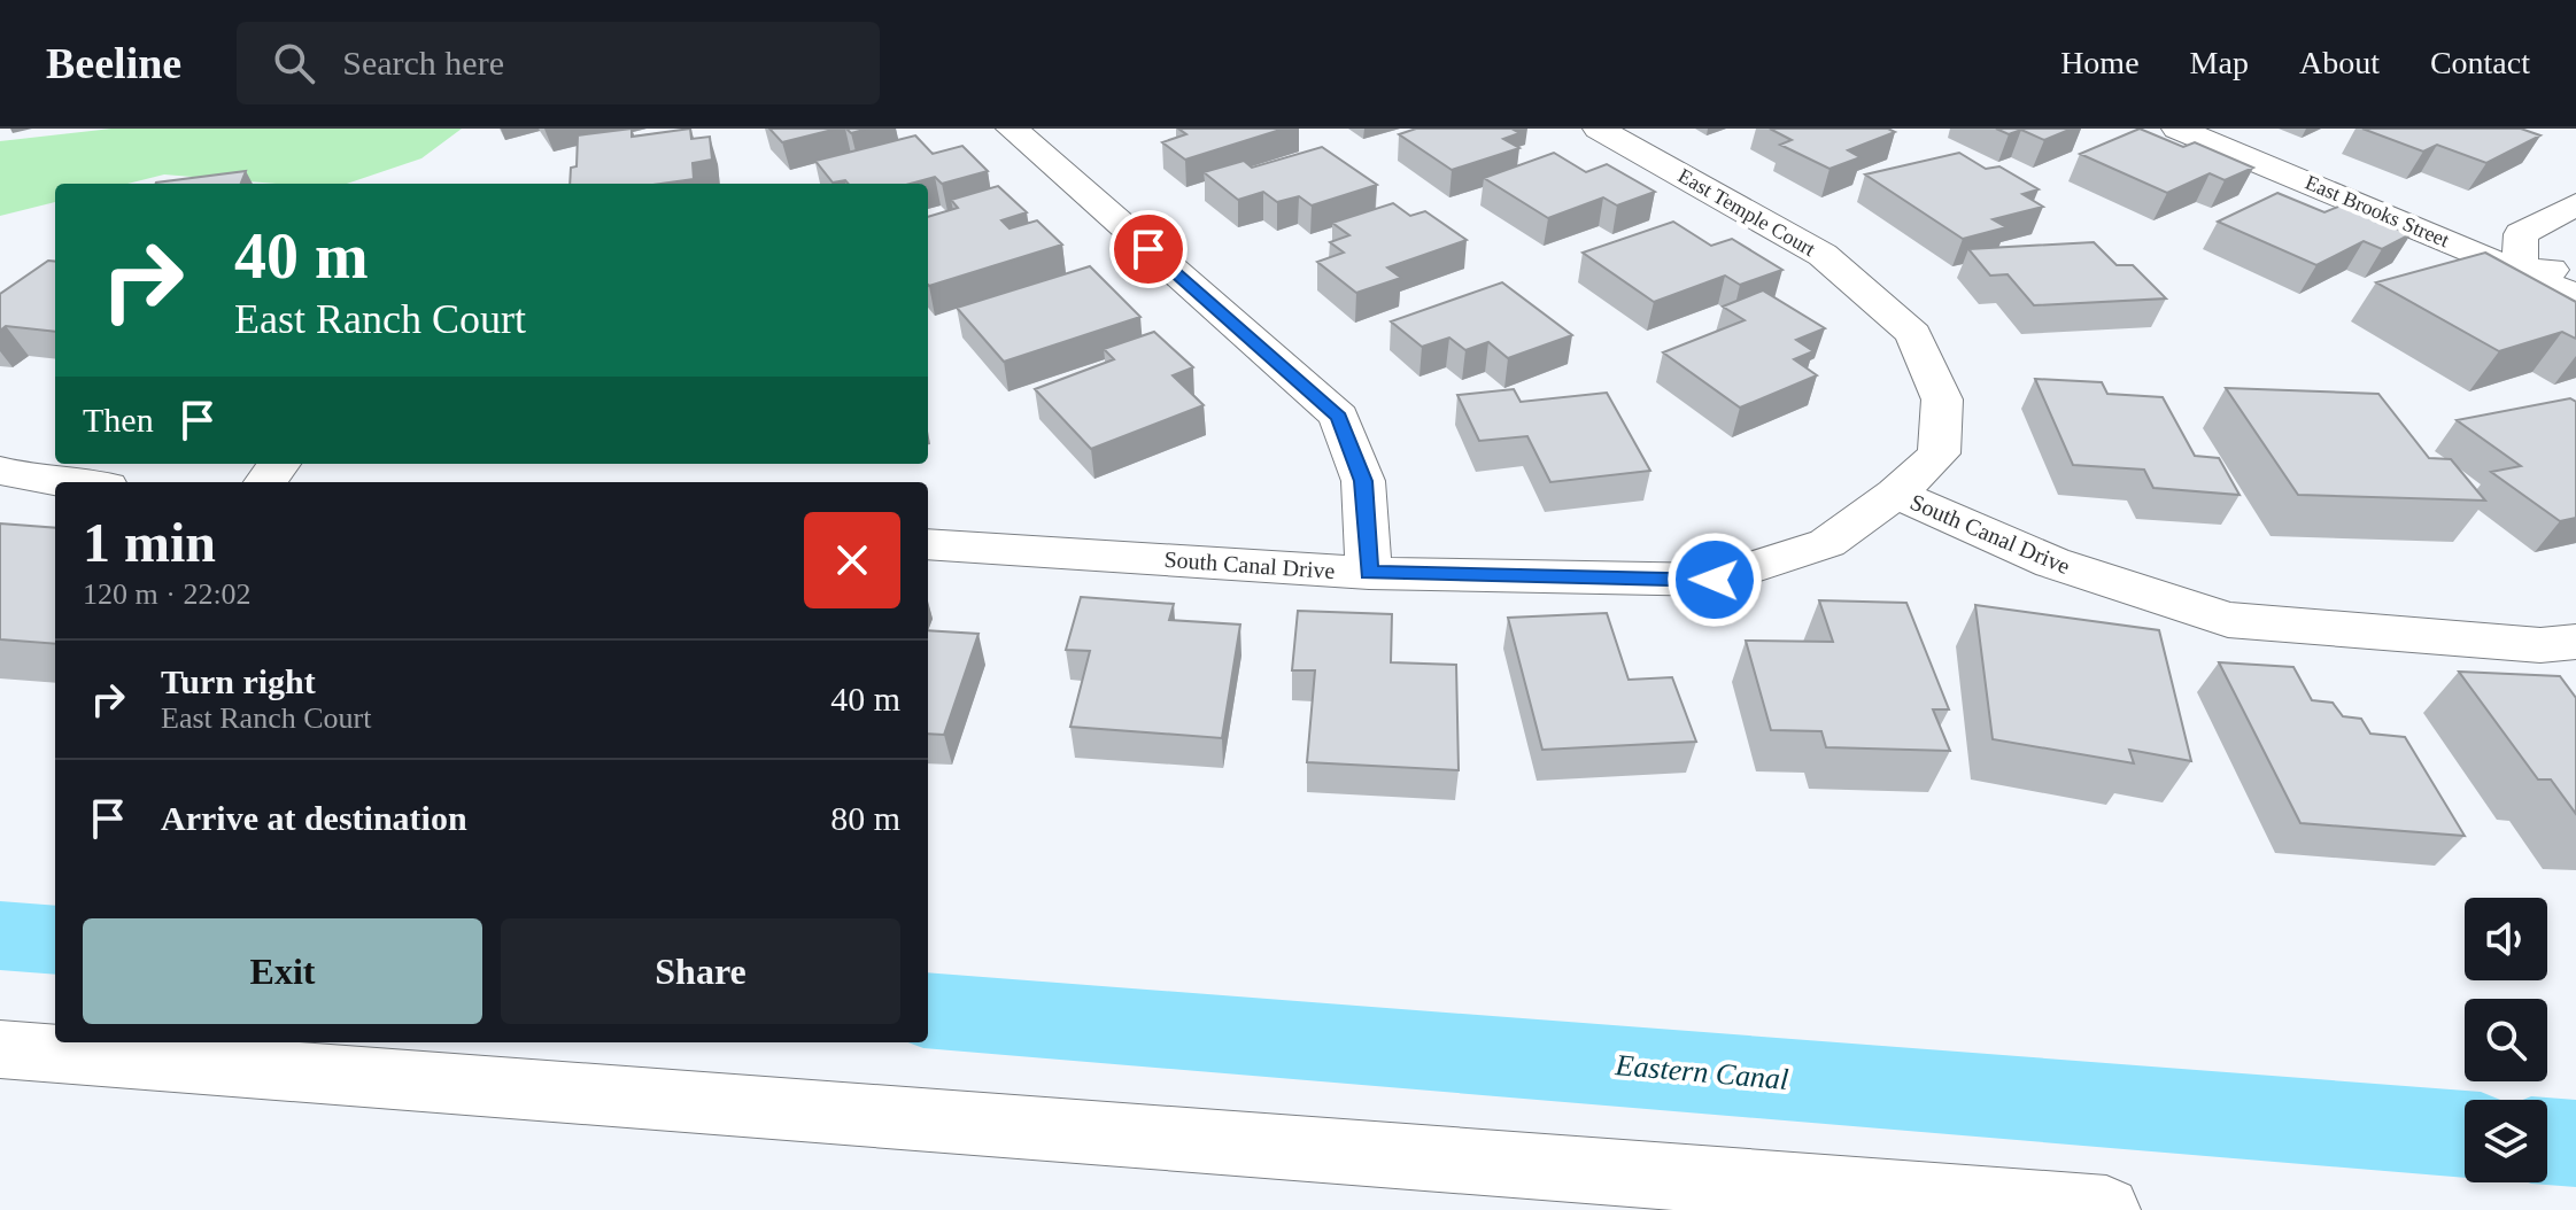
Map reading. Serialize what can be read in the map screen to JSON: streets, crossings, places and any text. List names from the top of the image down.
{
  "streets": {
    "street": ["East Brooks Street", "East Temple Court", "South Canal Drive"]
  },
  "crossings": [
    ["East Temple Court", "South Canal Drive"]
  ],
  "water": ["Eastern Canal"],
  "page": {
    "header": "Beeline",
    "search": "Search here",
    "nav": [
      "Home",
      "Map",
      "About",
      "Contact"
    ],
    "turn": ["40 m", "East Ranch Court"],
    "then": "Then",
    "heading": ["1 min", "120 m · 22:02"],
    "list": [
      {
        "name": "Turn right",
        "note": "East Ranch Court",
        "value": "40 m"
      },
      {
        "name": "Arrive at destination",
        "value": "80 m"
      }
    ],
    "buttons": ["Exit", "Share"]
  }
}
